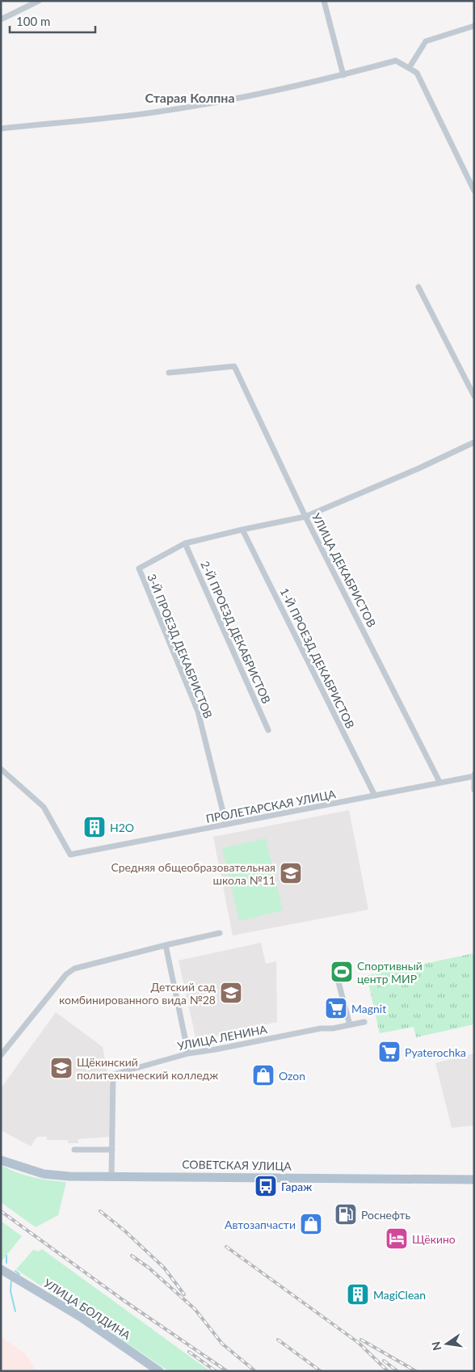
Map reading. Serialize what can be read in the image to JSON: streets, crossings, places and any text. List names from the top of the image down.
{
  "streets": {
    "main road": ["СОВЕТСКАЯ УЛИЦА", "УЛИЦА БОЛДИНА"],
    "street": [
      "УЛИЦА ДЕКАБРИСТОВ",
      "2-Й ПРОЕЗД ДЕКАБРИСТОВ",
      "3-Й ПРОЕЗД ДЕКАБРИСТОВ",
      "1-Й ПРОЕЗД ДЕКАБРИСТОВ",
      "ПРОЛЕТАРСКАЯ УЛИЦА",
      "УЛИЦА ЛЕНИНА"
    ]
  },
  "crossings": [
    ["УЛИЦА ДЕКАБРИСТОВ", "ПРОЛЕТАРСКАЯ УЛИЦА"],
    ["2-Й ПРОЕЗД ДЕКАБРИСТОВ", "3-Й ПРОЕЗД ДЕКАБРИСТОВ"],
    ["3-Й ПРОЕЗД ДЕКАБРИСТОВ", "ПРОЛЕТАРСКАЯ УЛИЦА"],
    ["1-Й ПРОЕЗД ДЕКАБРИСТОВ", "ПРОЛЕТАРСКАЯ УЛИЦА"],
    ["УЛИЦА ЛЕНИНА", "СОВЕТСКАЯ УЛИЦА"]
  ],
  "districts": ["Старая Колпна"],
  "places": {
    "building": ["Н2О", "MagiClean"],
    "school or university": ["Средняя общеобразовательная школа №11", "Детский сад комбинированного вида №28", "Щёкинский политехнический колледж"],
    "sports": ["Спортивный центр МИР"],
    "supermarket": ["Magnit", "Pyaterochka"],
    "shop": ["Ozon", "Автозапчасти"],
    "bus stop": ["Гараж"],
    "fuel station": ["Роснефть"],
    "hotel": ["Щёкино"]
  },
  "scale_bar": "100 m",
  "north": "left"
}
